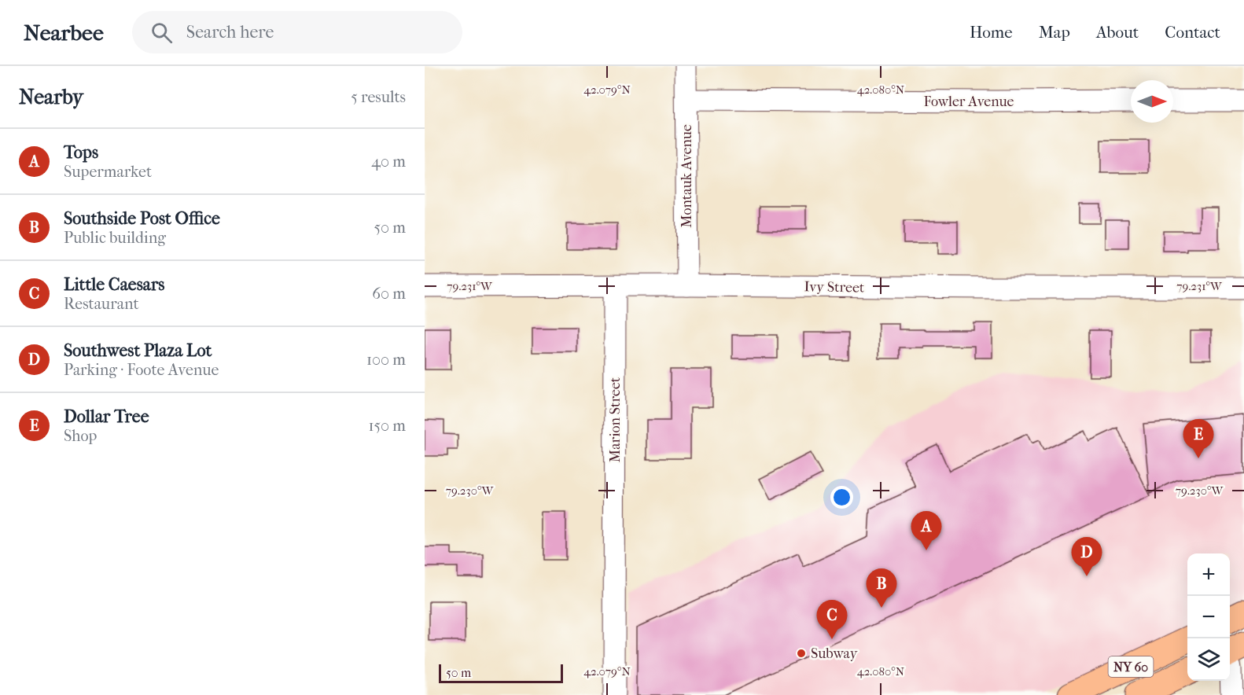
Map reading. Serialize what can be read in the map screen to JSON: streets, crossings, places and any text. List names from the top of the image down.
{
  "streets": {
    "highway": ["NY 60"],
    "street": [
      "Fowler Avenue",
      "Montauk Avenue",
      "Ivy Street",
      "Marion Street"
    ]
  },
  "crossings": [
    ["Fowler Avenue", "Montauk Avenue"],
    ["Montauk Avenue", "Ivy Street"],
    ["Ivy Street", "Marion Street"]
  ],
  "places": ["Subway"],
  "scale_bar": "50 m",
  "north": "right",
  "page": {
    "header": "Nearbee",
    "search": "Search here",
    "nav": [
      "Home",
      "Map",
      "About",
      "Contact"
    ],
    "heading": ["Nearby", "5 results"],
    "list": [
      {
        "mark": "A",
        "name": "Tops",
        "note": "Supermarket",
        "value": "40 m"
      },
      {
        "mark": "B",
        "name": "Southside Post Office",
        "note": "Public building",
        "value": "50 m"
      },
      {
        "mark": "C",
        "name": "Little Caesars",
        "note": "Restaurant",
        "value": "60 m"
      },
      {
        "mark": "D",
        "name": "Southwest Plaza Lot",
        "note": "Parking · Foote Avenue",
        "value": "100 m"
      },
      {
        "mark": "E",
        "name": "Dollar Tree",
        "note": "Shop",
        "value": "150 m"
      }
    ],
    "pins": [
      "E",
      "A",
      "D",
      "B",
      "C"
    ],
    "map_buttons": ["+", "−"],
    "scale": "50 m"
  },
  "coordinates": [
    "42.079°N",
    "42.080°N",
    "79.231°W",
    "79.230°W"
  ]
}
